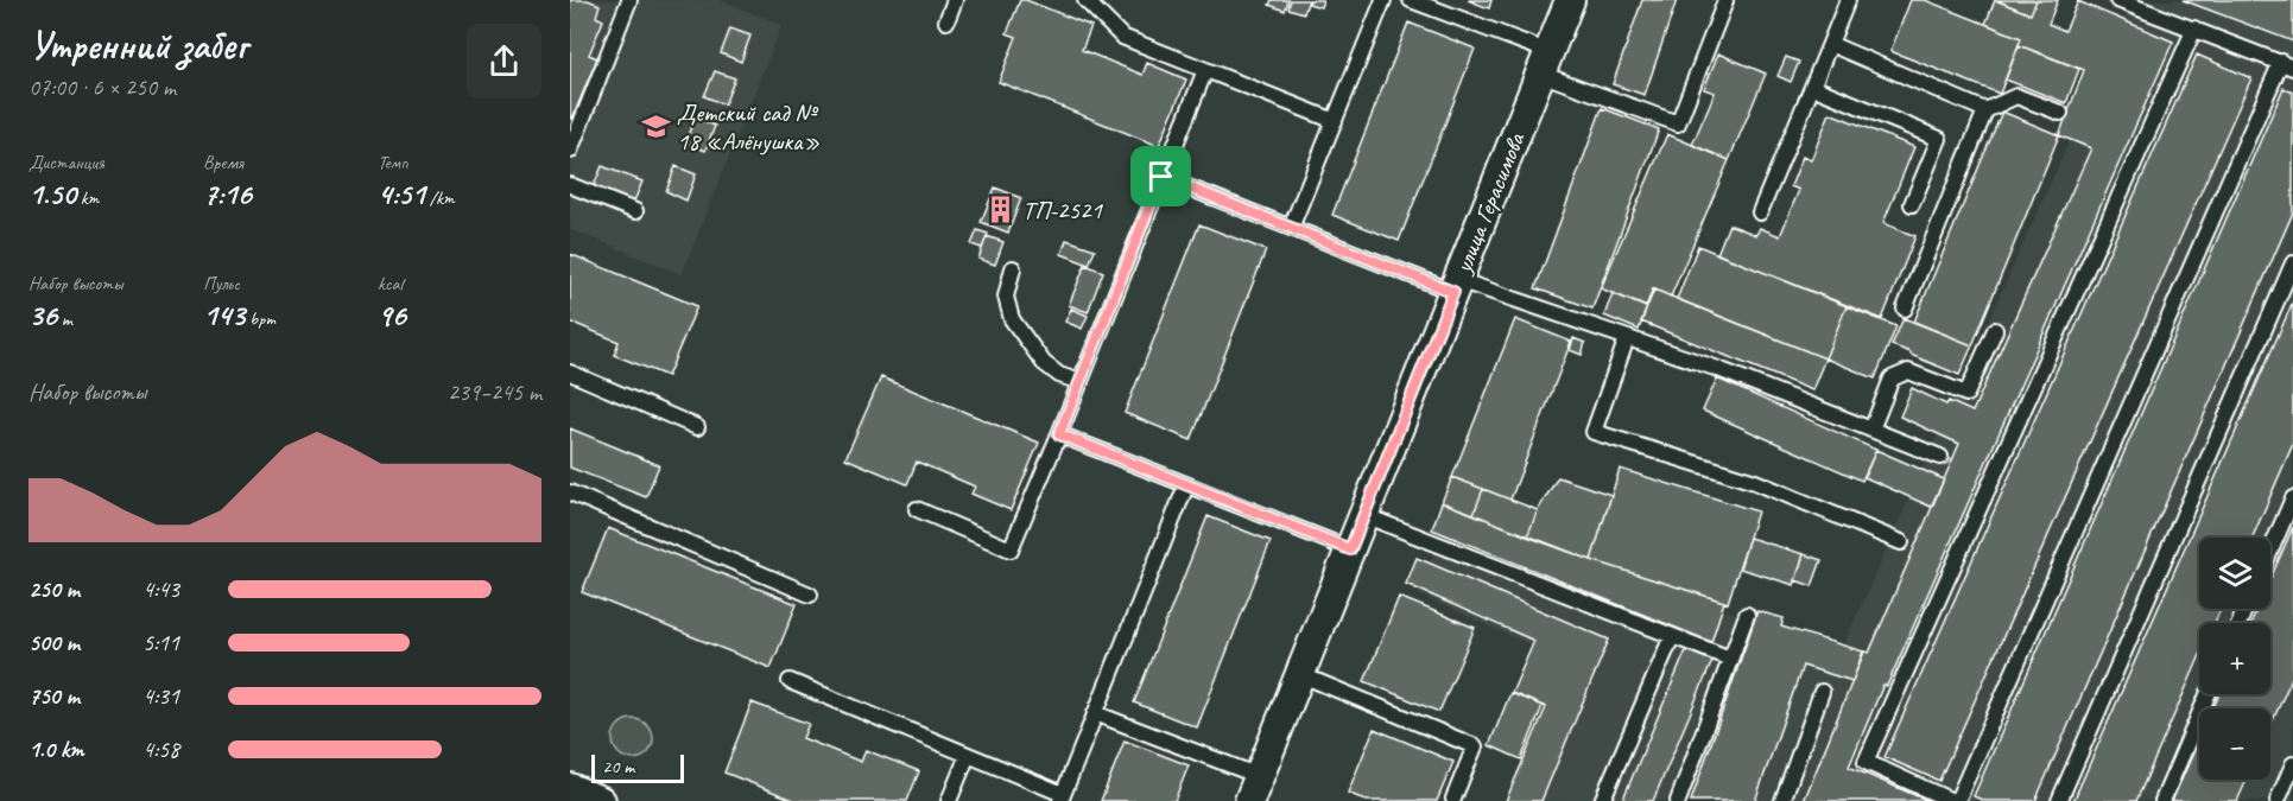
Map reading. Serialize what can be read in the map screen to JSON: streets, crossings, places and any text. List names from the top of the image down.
{
  "streets": {
    "street": ["улица Герасимова"]
  },
  "places": {
    "school or university": ["Детский сад № 18 «Алёнушка»"],
    "building": ["ТП-2521"]
  },
  "scale_bar": "20 m",
  "page": {
    "heading": ["Утренний забег", "07:00 · 6 × 250 m"],
    "stats": [
      ["Дистанция", "1.50 km"],
      ["Время", "7:16"],
      ["Темп", "4:51 /km"],
      ["Набор высоты", "36 m"],
      ["Пульс", "143 bpm"],
      ["kcal", "96"]
    ],
    "chart": ["Набор высоты", "239–245 m"],
    "map_buttons": ["+", "−"],
    "list": [
      {
        "name": "250 m",
        "note": "4:43"
      },
      {
        "name": "500 m",
        "note": "5:11"
      },
      {
        "name": "750 m",
        "note": "4:31"
      },
      {
        "name": "1.0 km",
        "note": "4:58"
      }
    ],
    "scale": "20 m"
  }
}
